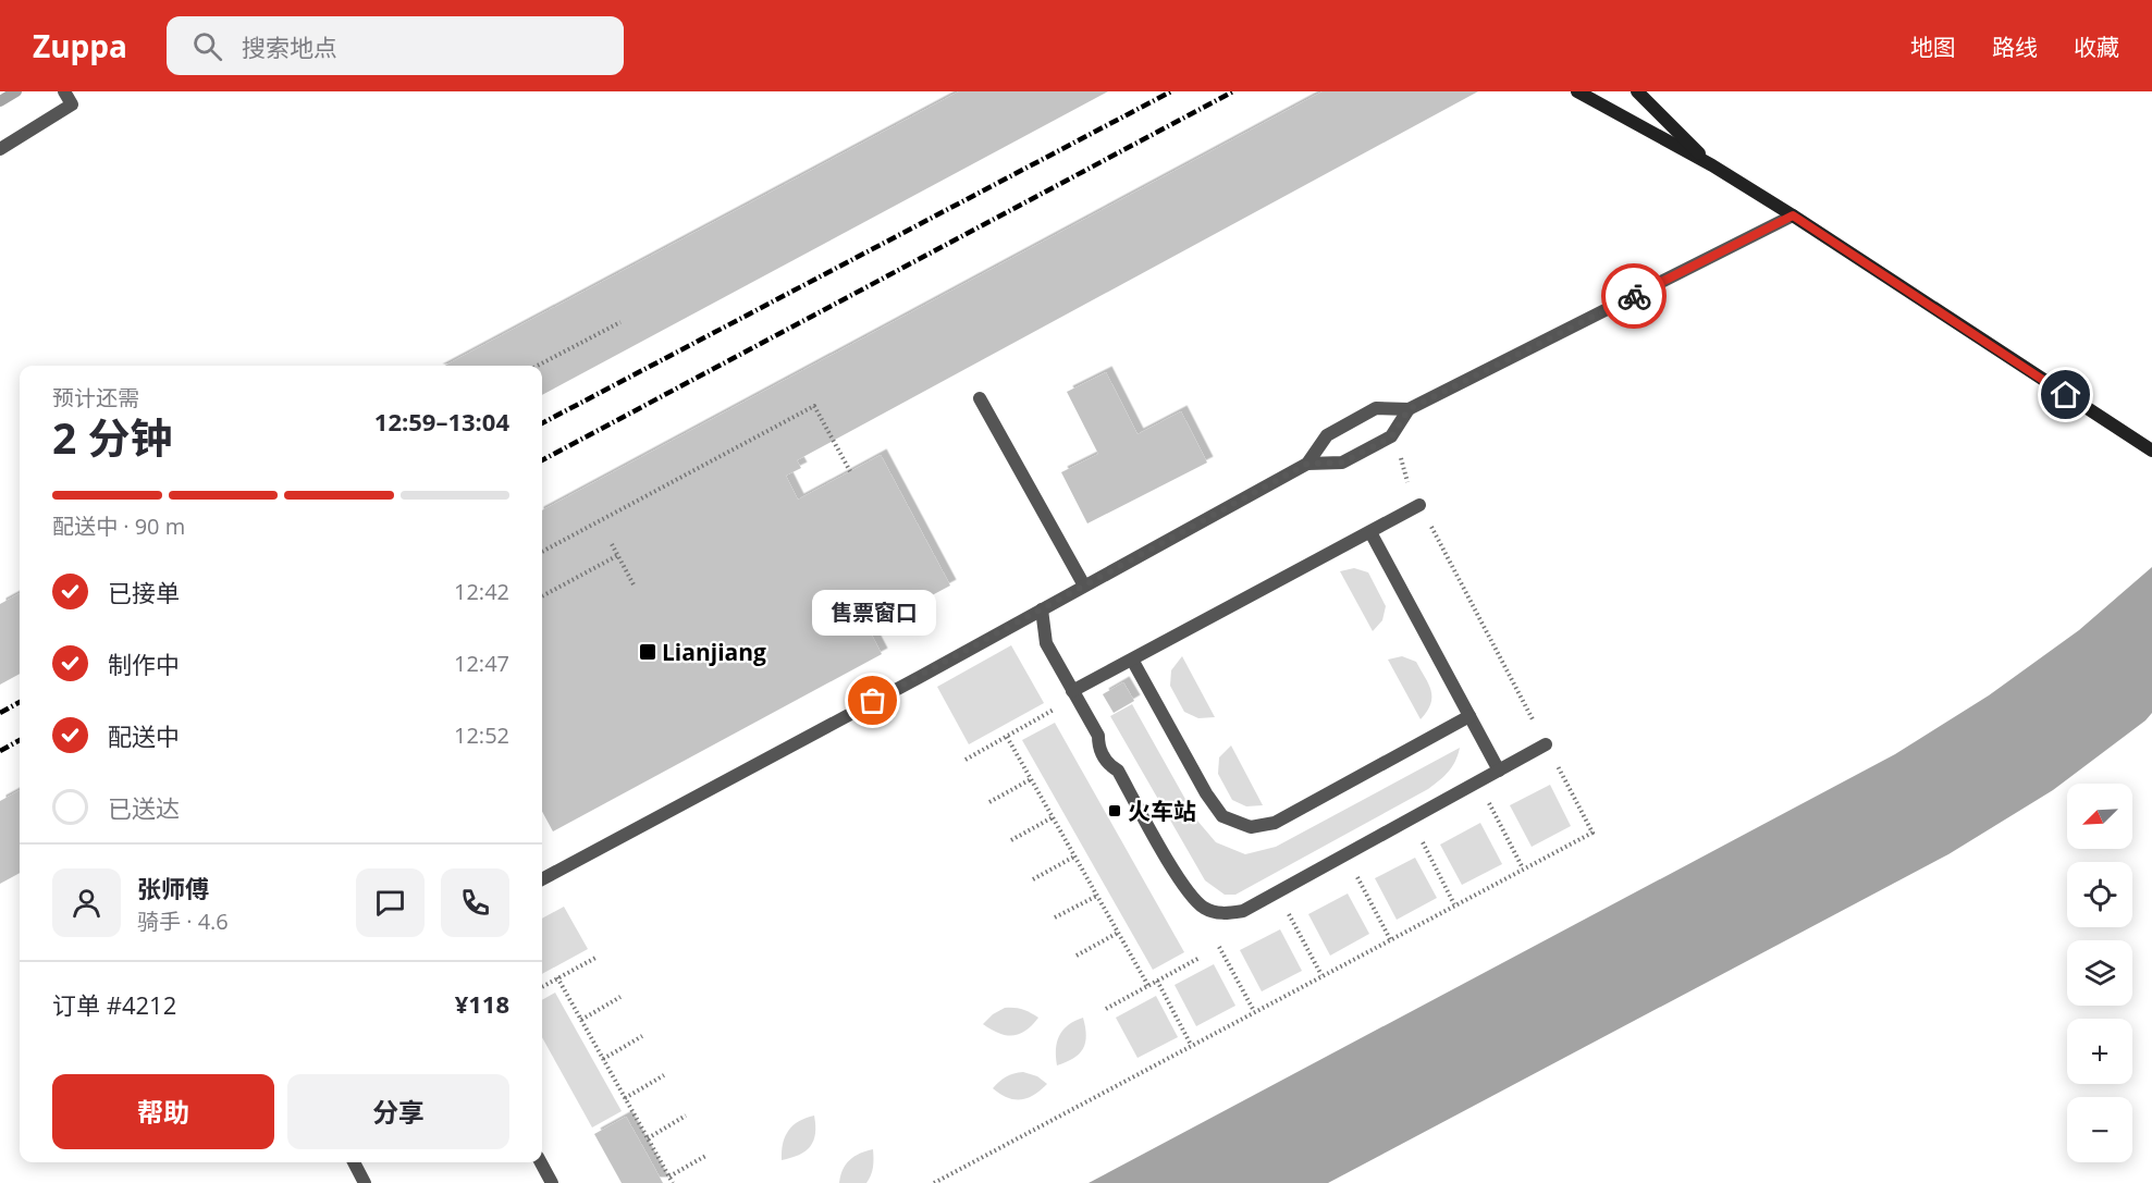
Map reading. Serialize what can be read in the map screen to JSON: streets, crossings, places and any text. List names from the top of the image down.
{
  "places": {
    "transit": ["Lianjiang", "火车站"],
    "other": ["售票窗口"]
  },
  "north": "bottom left",
  "page": {
    "header": "Zuppa",
    "search": "搜索地点",
    "nav": ["地图", "路线", "收藏"],
    "heading": ["2 分钟", "预计还需", "12:59–13:04"],
    "panel": [
      "张师傅",
      "骑手 · 4.6",
      "订单 #4212",
      "¥118"
    ],
    "bar": "配送中 · 90 m",
    "list": [
      ["已接单", "12:42"],
      ["制作中", "12:47"],
      ["配送中", "12:52"],
      "已送达"
    ],
    "bubble": "售票窗口",
    "map_buttons": ["+", "−"],
    "buttons": ["帮助", "分享"]
  }
}
